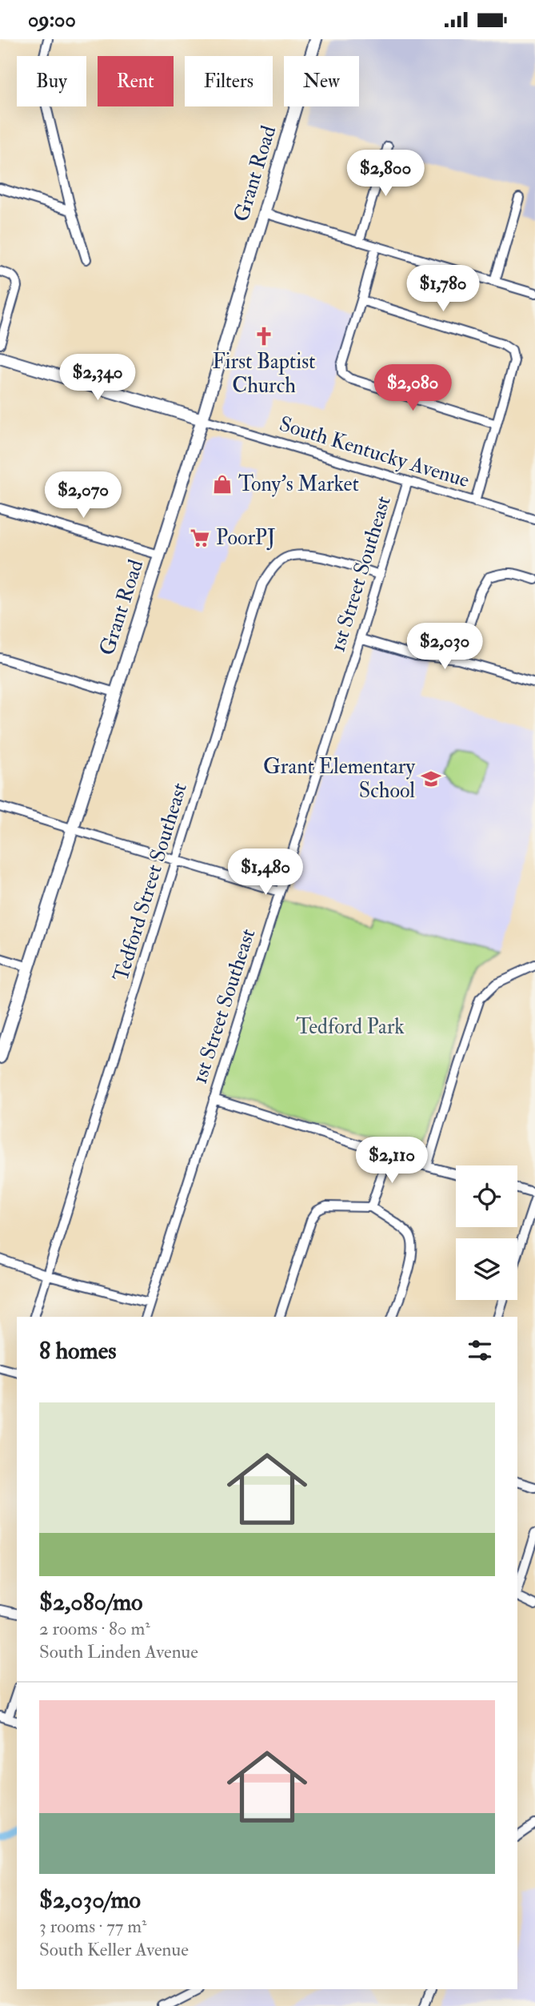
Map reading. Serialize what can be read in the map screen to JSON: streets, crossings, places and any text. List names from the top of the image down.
{
  "streets": {
    "main road": ["Grant Road"],
    "street": ["South Kentucky Avenue", "1st Street Southeast", "Tedford Street Southeast"]
  },
  "crossings": [
    ["Grant Road", "South Kentucky Avenue"],
    ["South Kentucky Avenue", "1st Street Southeast"],
    ["1st Street Southeast", "Tedford Street Southeast"]
  ],
  "parks": ["Tedford Park"],
  "places": {
    "church": ["First Baptist Church"],
    "shop": ["Tony's Market"],
    "supermarket": ["PoorPJ"],
    "school or university": ["Grant Elementary School"]
  },
  "page": {
    "status": "09:00",
    "chip": [
      "Buy",
      "Rent",
      "Filters",
      "New"
    ],
    "price": [
      "$2,800",
      "$1,780",
      "$2,340",
      "$2,080",
      "$2,070",
      "$2,030",
      "$1,480",
      "$2,110"
    ],
    "heading": "8 homes",
    "list": [
      {
        "name": "$2,080/mo",
        "note": "2 rooms · 80 m² · South Linden Avenue"
      },
      {
        "name": "$2,030/mo",
        "note": "3 rooms · 77 m² · South Keller Avenue"
      }
    ]
  }
}
